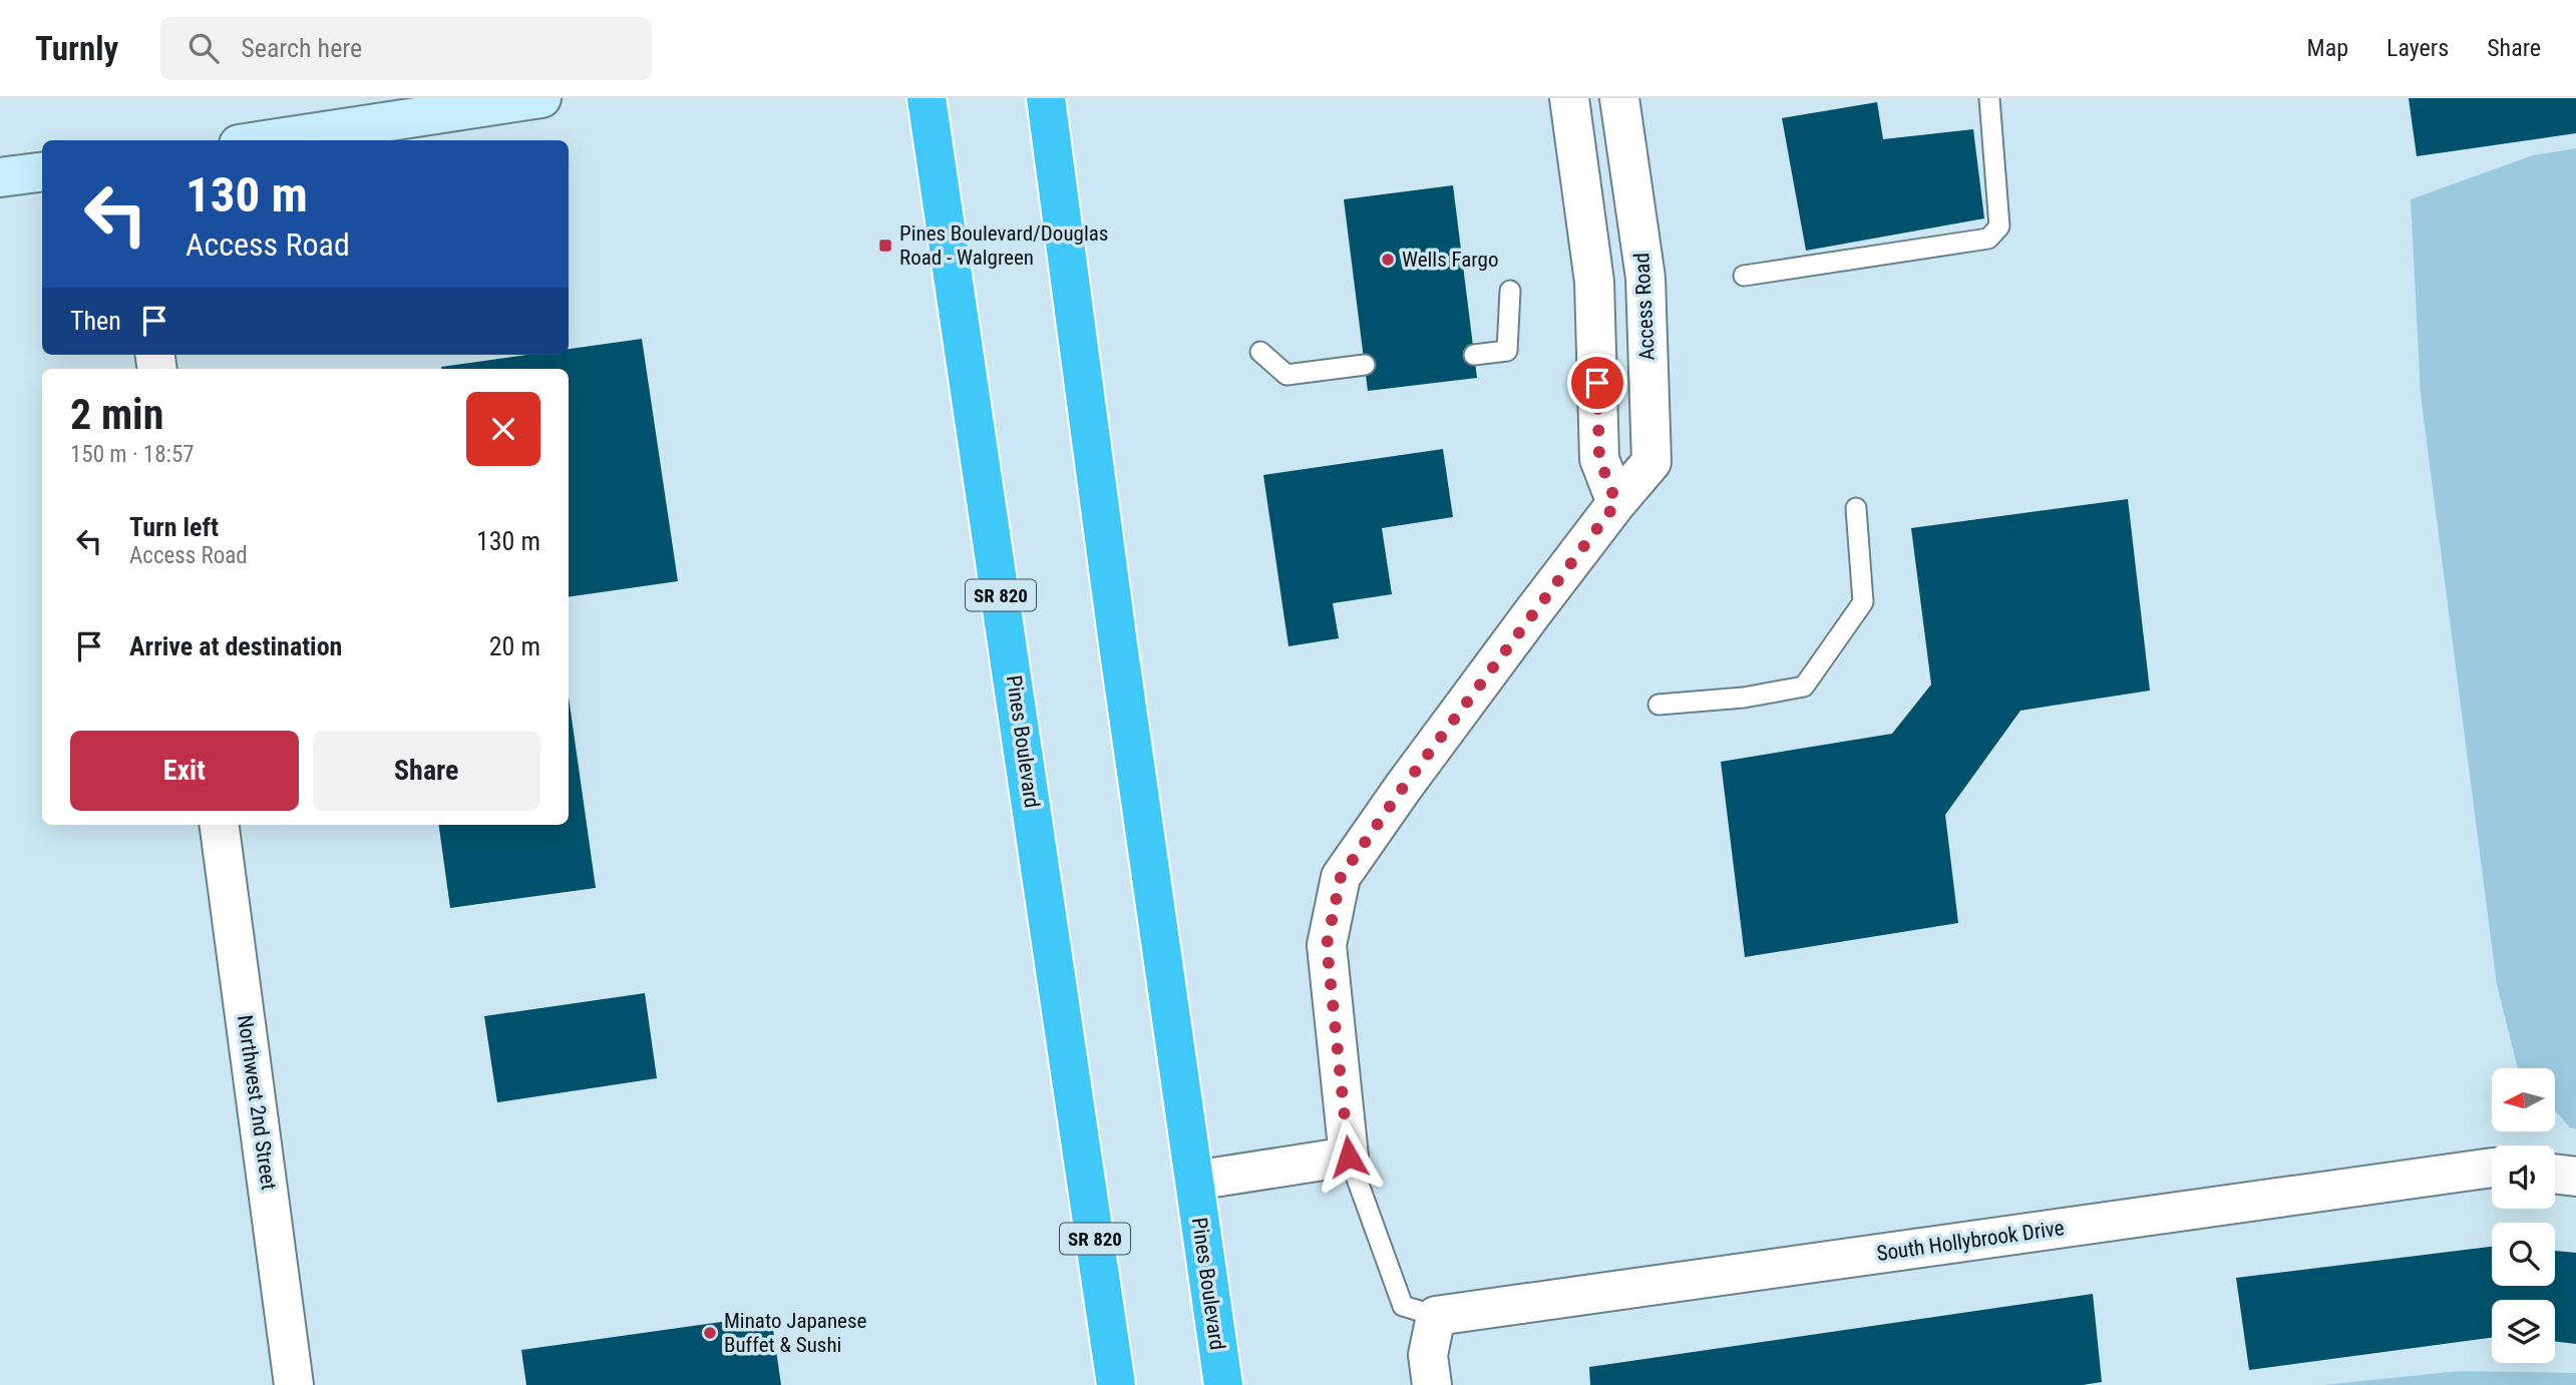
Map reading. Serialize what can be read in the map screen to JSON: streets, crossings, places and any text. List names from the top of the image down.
{
  "streets": {
    "highway": ["SR 820", "Pines Boulevard"],
    "street": ["Access Road", "Northwest 2nd Street", "South Hollybrook Drive"]
  },
  "places": {
    "transit": ["Pines Boulevard/Douglas Road - Walgreen"],
    "other": ["Wells Fargo", "Minato Japanese Buffet & Sushi"]
  },
  "north": "left",
  "page": {
    "header": "Turnly",
    "search": "Search here",
    "nav": ["Map", "Layers", "Share"],
    "turn": ["130 m", "Access Road"],
    "then": "Then",
    "heading": ["2 min", "150 m · 18:57"],
    "list": [
      {
        "name": "Turn left",
        "note": "Access Road",
        "value": "130 m"
      },
      {
        "name": "Arrive at destination",
        "value": "20 m"
      }
    ],
    "buttons": ["Exit", "Share"]
  }
}
